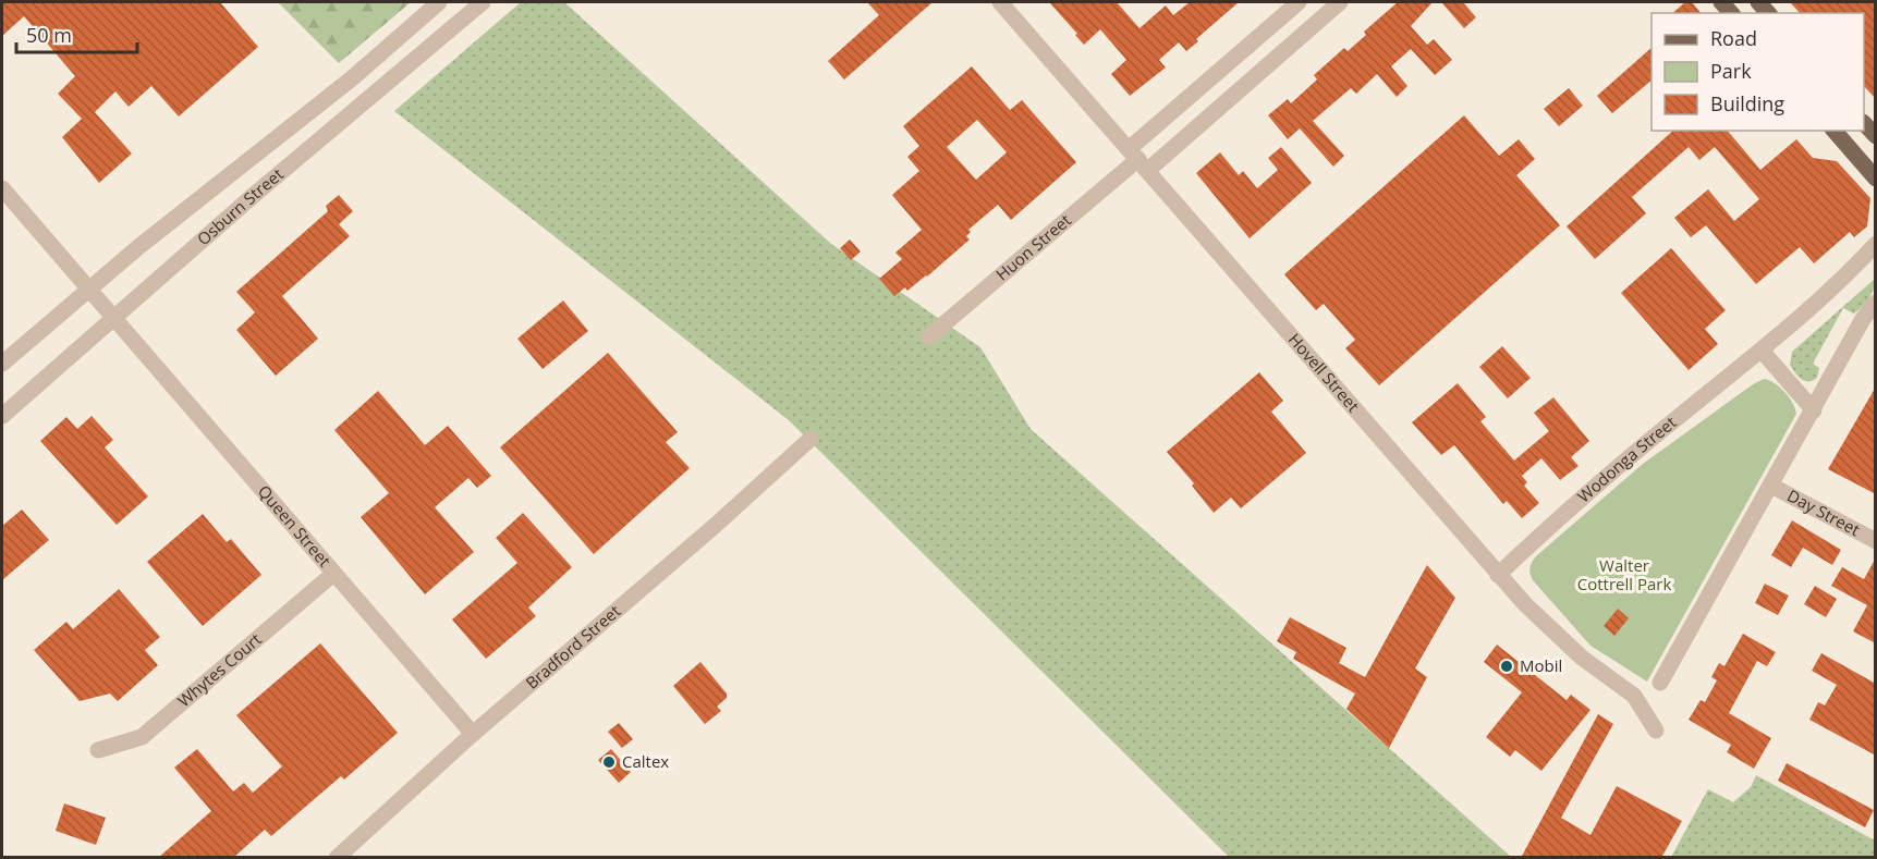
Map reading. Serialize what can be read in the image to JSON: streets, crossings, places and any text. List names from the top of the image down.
{
  "streets": {
    "street": [
      "Osburn Street",
      "Huon Street",
      "Hovell Street",
      "Wodonga Street",
      "Day Street",
      "Queen Street",
      "Bradford Street",
      "Whytes Court"
    ]
  },
  "crossings": [
    ["Osburn Street", "Queen Street"],
    ["Huon Street", "Hovell Street"],
    ["Hovell Street", "Wodonga Street"],
    ["Queen Street", "Bradford Street"],
    ["Queen Street", "Whytes Court"]
  ],
  "parks": ["Walter Cottrell Park"],
  "places": ["Mobil", "Caltex"],
  "legend": ["Road", "Park", "Building"],
  "scale_bar": "50 m"
}
